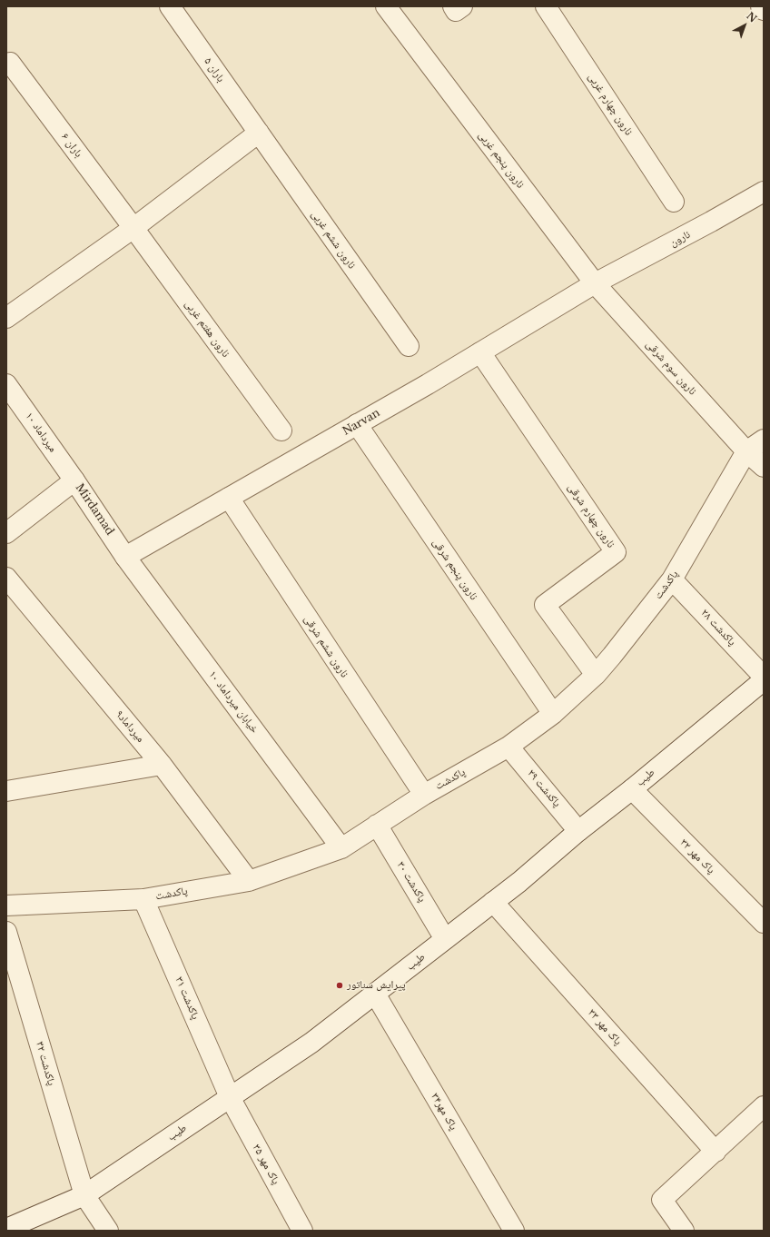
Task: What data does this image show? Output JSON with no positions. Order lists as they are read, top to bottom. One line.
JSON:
{"streets":{"street":["باران ۵","نارون چهارم غربی","باران ۶","نارون پنجم غربی","نارون","نارون ششم غربی","نارون هفتم غربی","نارون سوم شرقی","Narvan","میرداماد ۱۰","Mirdamad","نارون چهارم شرقی","نارون پنجم شرقی","پاکدشت","پاکدشت ۲۸","نارون ششم شرقی","۱۰ خیابان میرداماد","میرداماد۹","طیب","پاکدشت ۲۹","پاک مهر ۳۲","پاکدشت ۳۰","پاکدشت ۳۱","پاک مهر ۳۳","پاکدشت ۳۲","پاک مهر۳۴","پاک مهر ۳۵"]},"crossings":[["باران ۵","نارون ششم غربی"],["باران ۶","نارون هفتم غربی"],["نارون پنجم غربی","نارون"],["نارون پنجم غربی","نارون سوم شرقی"],["نارون پنجم غربی","Narvan"],["نارون","نارون سوم شرقی"],["نارون","Narvan"],["نارون سوم شرقی","Narvan"],["نارون سوم شرقی","پاکدشت"],["Narvan","Mirdamad"],["Narvan","نارون چهارم شرقی"],["Narvan","نارون پنجم شرقی"],["Narvan","نارون ششم شرقی"],["Narvan","۱۰ خیابان میرداماد"],["میرداماد ۱۰","Mirdamad"],["Mirdamad","۱۰ خیابان میرداماد"],["نارون چهارم شرقی","پاکدشت"],["نارون پنجم شرقی","پاکدشت"],["پاکدشت","پاکدشت ۲۸"],["پاکدشت","نارون ششم شرقی"],["پاکدشت","۱۰ خیابان میرداماد"],["پاکدشت","میرداماد۹"],["پاکدشت","پاکدشت ۲۹"],["پاکدشت","پاکدشت ۳۰"],["پاکدشت","پاکدشت ۳۱"],["طیب","پاکدشت ۲۹"],["طیب","پاک مهر ۳۲"],["طیب","پاکدشت ۳۰"],["طیب","پاکدشت ۳۱"],["طیب","پاک مهر ۳۳"],["طیب","پاکدشت ۳۲"],["طیب","پاک مهر۳۴"],["طیب","پاک مهر ۳۵"],["پاکدشت ۳۱","پاک مهر ۳۵"]],"places":["پیرایش سناتور"],"north":"top right"}
